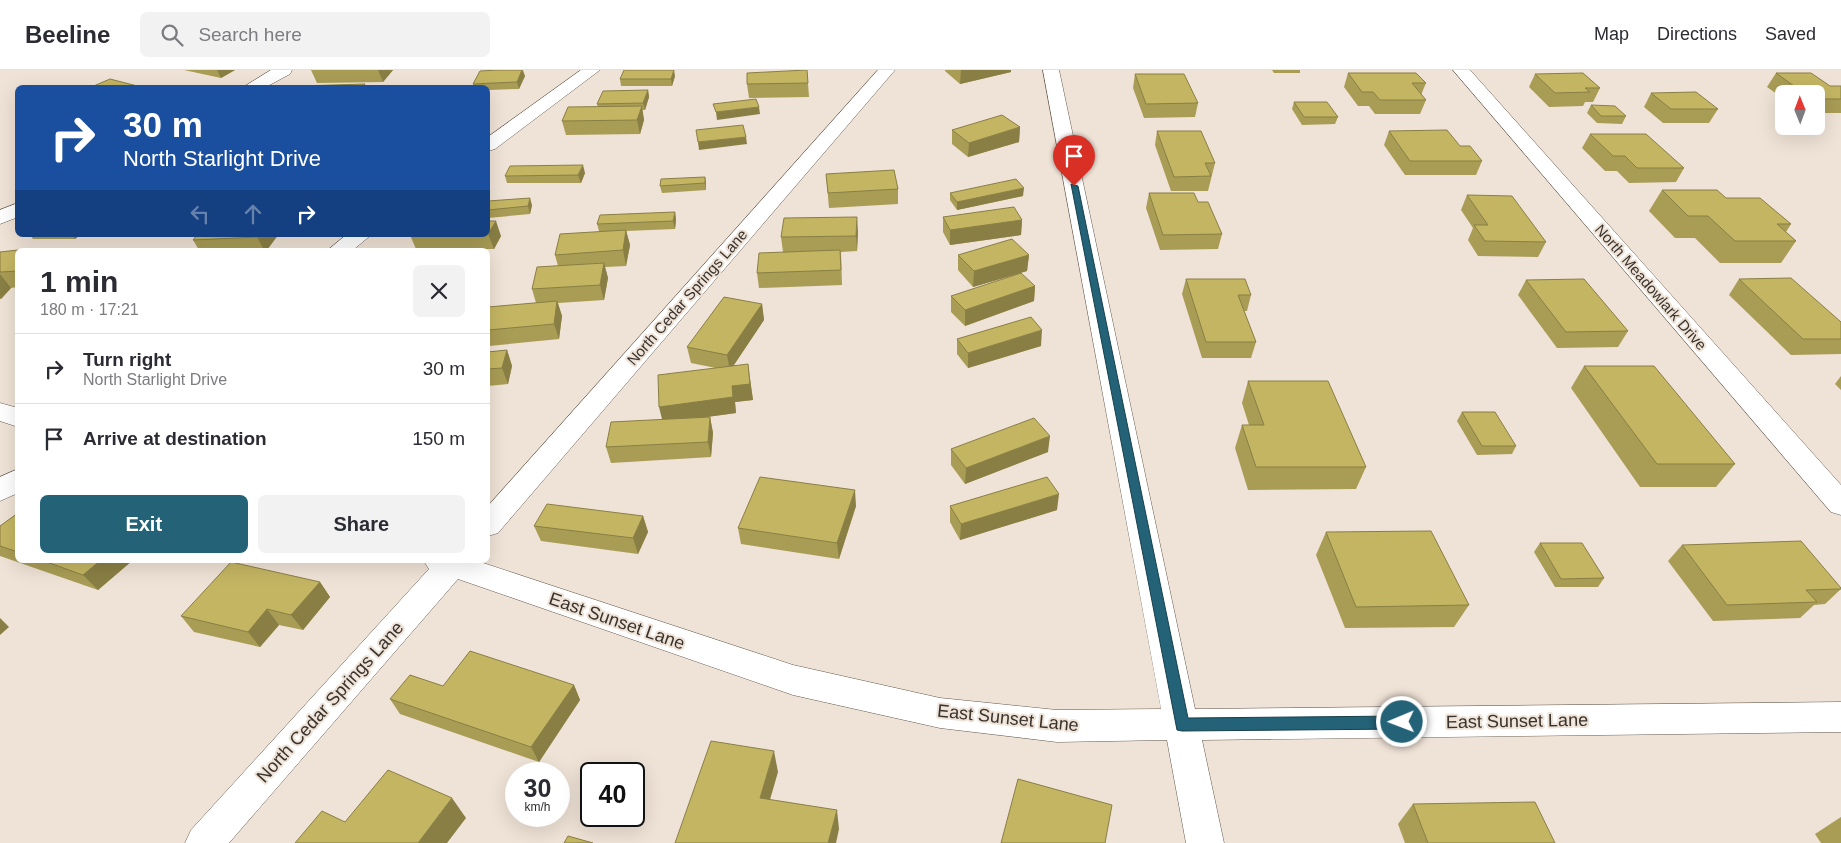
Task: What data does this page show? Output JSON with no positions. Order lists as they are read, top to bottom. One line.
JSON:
{"streets":{"street":["North Meadowlark Drive","North Cedar Springs Lane","East Sunset Lane"]},"north":"top","page":{"header":"Beeline","search":"Search here","nav":["Map","Directions","Saved"],"turn":["30 m","North Starlight Drive"],"heading":["1 min","180 m · 17:21"],"list":[{"name":"Turn right","note":"North Starlight Drive","value":"30 m"},{"name":"Arrive at destination","value":"150 m"}],"buttons":["Exit","Share"],"speed":"30 km/h","limit":"40"}}
